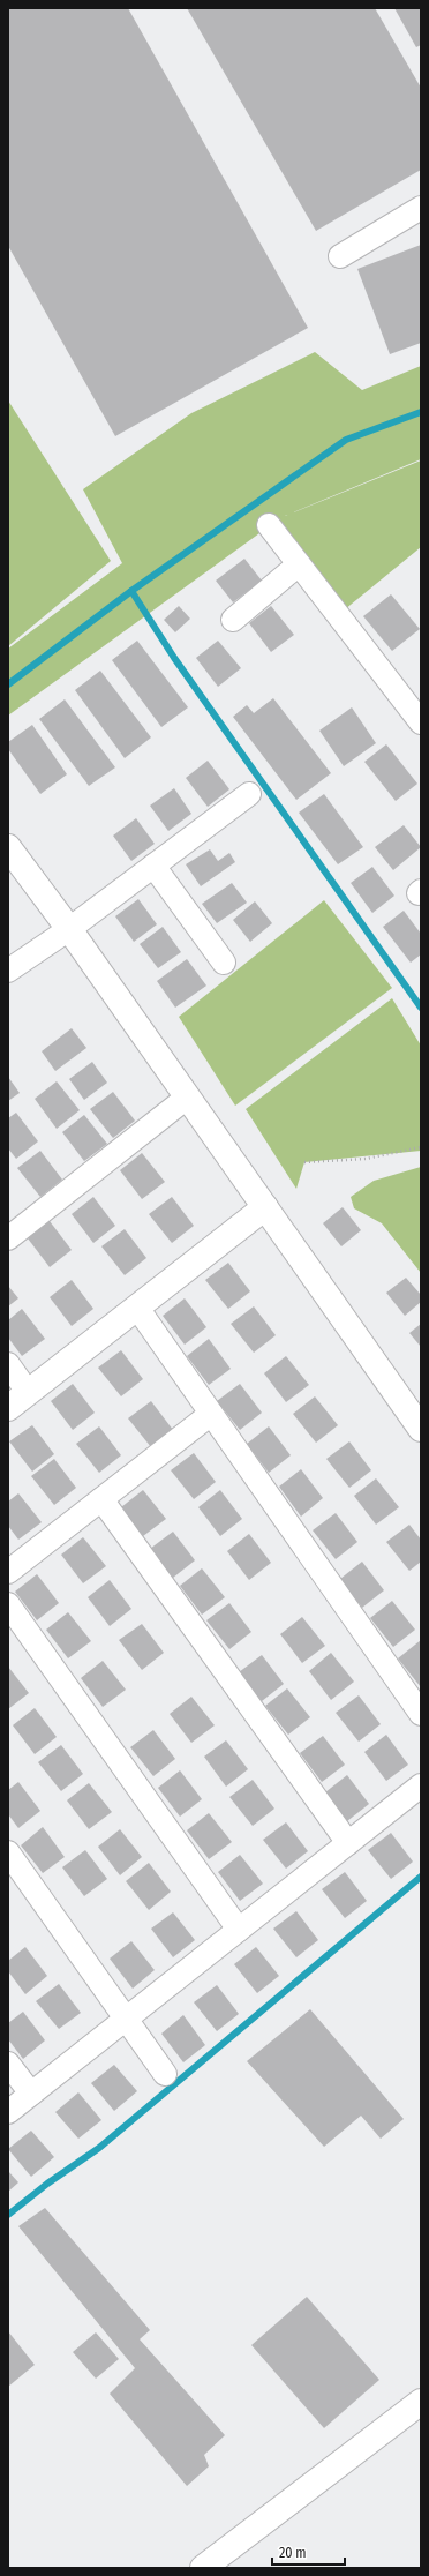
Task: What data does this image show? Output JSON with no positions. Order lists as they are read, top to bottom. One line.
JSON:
{"scale_bar":"20 m"}
